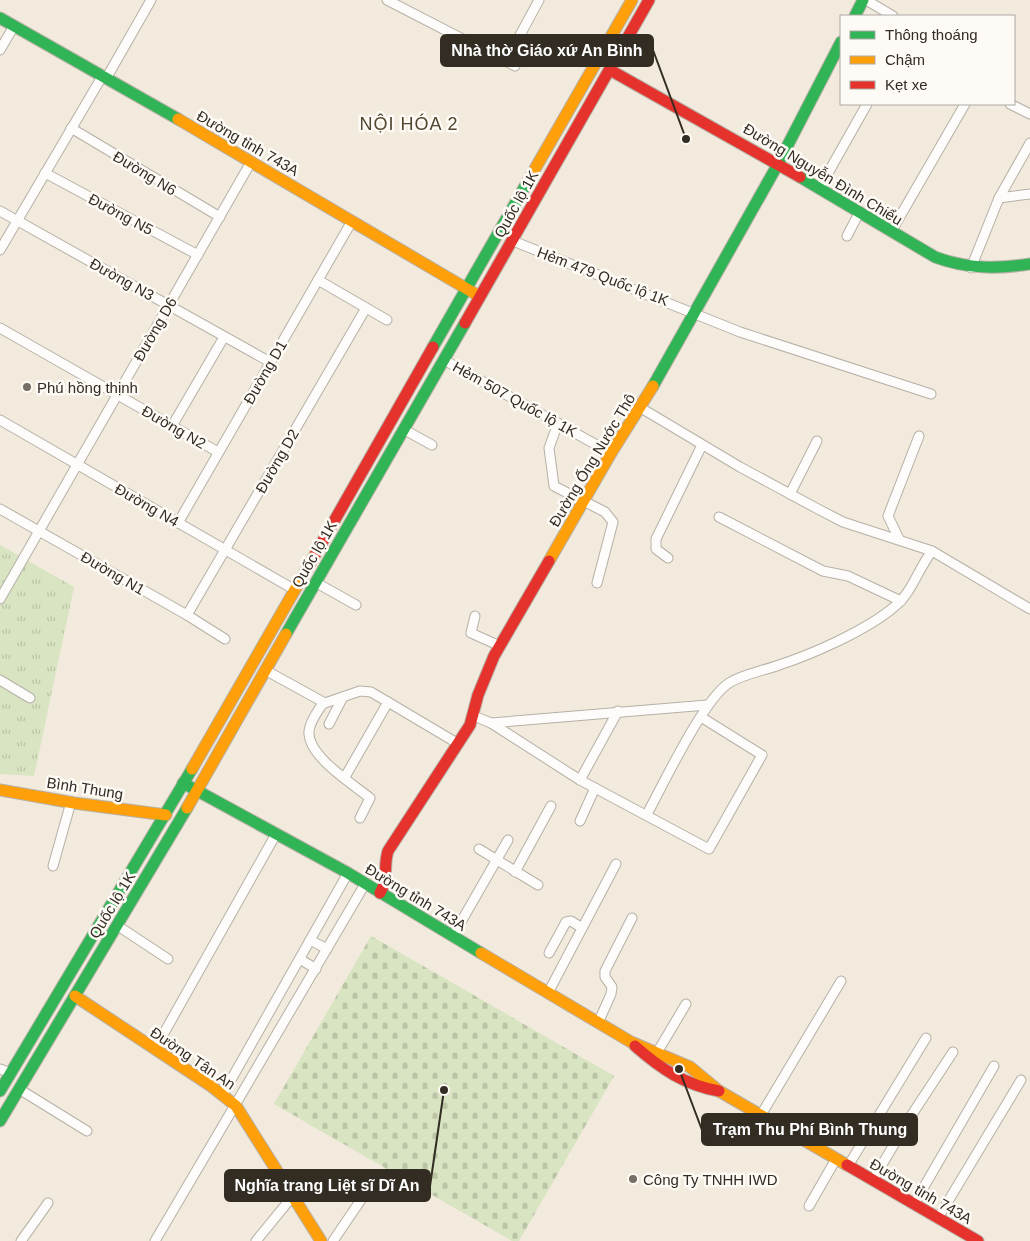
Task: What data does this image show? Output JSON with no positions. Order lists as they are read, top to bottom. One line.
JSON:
{"streets":{"main road":["Đường tỉnh 743A","Đường Nguyễn Đình Chiểu","Quốc lộ 1K","Đường Ống Nước Thô","Bình Thung","Đường Tân An"],"street":["Đường N6","Đường N5","Hẻm 479 Quốc lộ 1K","Đường N3","Đường D6","Đường D1","Hẻm 507 Quốc lộ 1K","Đường N2","Đường D2","Đường N4","Đường N1"]},"crossings":[["Đường tỉnh 743A","Quốc lộ 1K"],["Đường tỉnh 743A","Đường D6"],["Đường tỉnh 743A","Đường D1"],["Đường tỉnh 743A","Đường Ống Nước Thô"],["Đường N6","Đường D6"],["Đường Nguyễn Đình Chiểu","Quốc lộ 1K"],["Đường Nguyễn Đình Chiểu","Đường Ống Nước Thô"],["Quốc lộ 1K","Hẻm 479 Quốc lộ 1K"],["Quốc lộ 1K","Hẻm 507 Quốc lộ 1K"],["Quốc lộ 1K","Đường N4"],["Quốc lộ 1K","Bình Thung"],["Quốc lộ 1K","Đường Tân An"],["Đường N5","Đường D6"],["Hẻm 479 Quốc lộ 1K","Đường Ống Nước Thô"],["Đường N3","Đường D6"],["Đường N3","Đường D1"],["Đường D6","Đường N2"],["Đường D6","Đường N4"],["Đường D6","Đường N1"],["Đường D1","Đường N2"],["Đường D1","Đường N4"],["Hẻm 507 Quốc lộ 1K","Đường Ống Nước Thô"],["Đường D2","Đường N4"],["Đường D2","Đường N1"]],"districts":["NỘI HÓA 2"],"places":["Nhà thờ Giáo xứ An Bình","Phú hồng thịnh","Trạm Thu Phí Bình Thung","Nghĩa trang Liệt sĩ Dĩ An","Công Ty TNHH IWD"],"legend":["Thông thoáng","Chậm","Kẹt xe"]}
